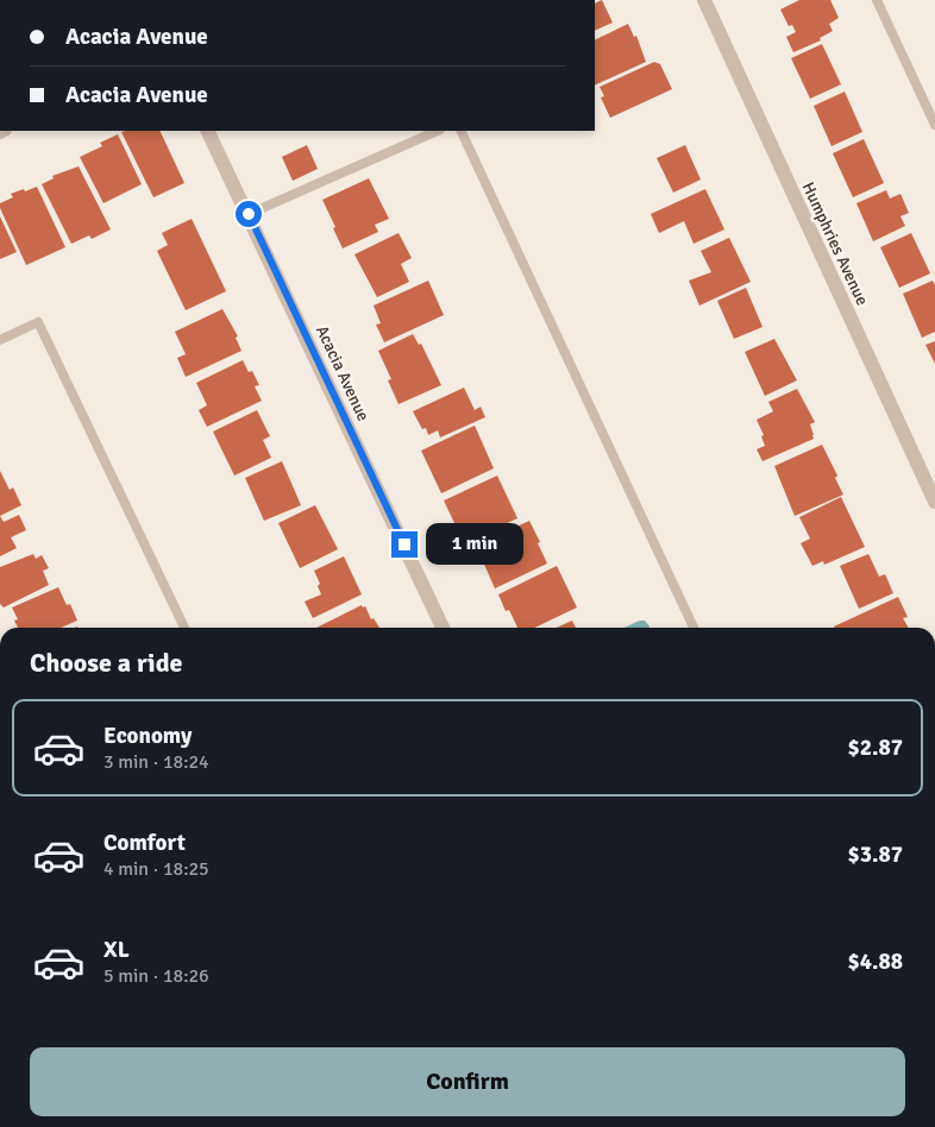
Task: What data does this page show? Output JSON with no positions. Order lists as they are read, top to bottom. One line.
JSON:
{"streets":{"street":["Humphries Avenue","Acacia Avenue"]},"page":{"banner":["Acacia Avenue","Acacia Avenue"],"bubble":"1 min","heading":"Choose a ride","list":[{"name":"Economy","note":"3 min · 18:24","value":"$2.87"},{"name":"Comfort","note":"4 min · 18:25","value":"$3.87"},{"name":"XL","note":"5 min · 18:26","value":"$4.88"}],"buttons":"Confirm"}}
